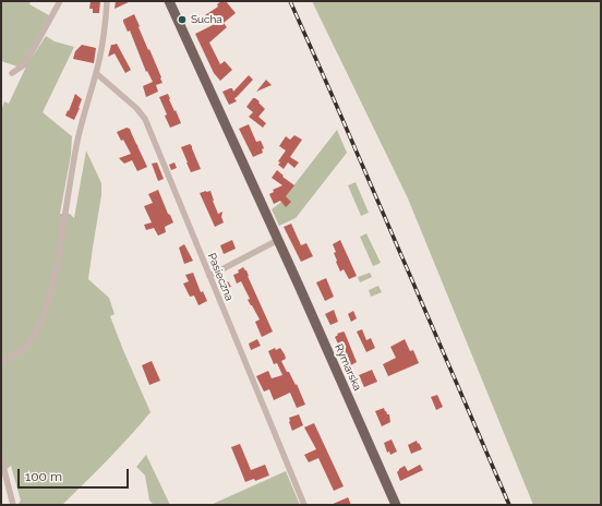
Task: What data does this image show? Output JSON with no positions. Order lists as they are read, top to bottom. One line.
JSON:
{"streets":{"main road":["Rymarska"],"street":["Pasieczna"]},"places":["Sucha"],"scale_bar":"100 m"}
